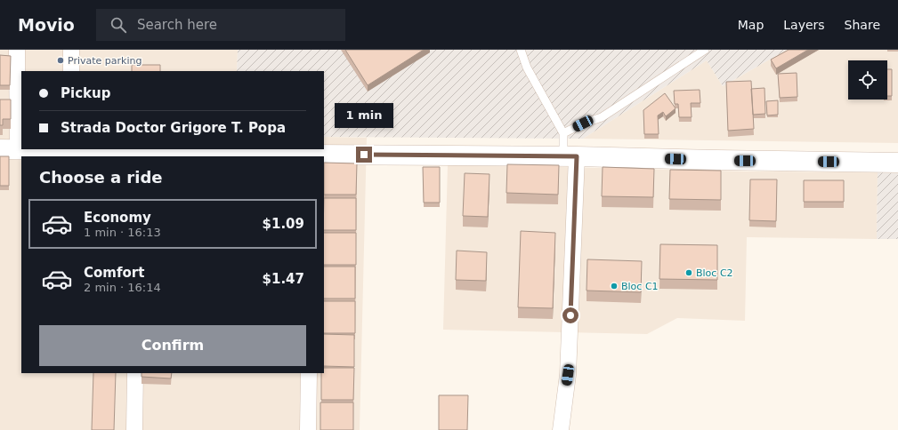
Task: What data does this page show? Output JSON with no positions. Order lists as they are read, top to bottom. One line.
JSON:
{"places":["Private parking","Bloc C2","Bloc C1"],"page":{"header":"Movio","search":"Search here","nav":["Map","Layers","Share"],"banner":["Pickup","Strada Doctor Grigore T. Popa"],"bubble":"1 min","heading":"Choose a ride","list":[{"name":"Economy","note":"1 min · 16:13","value":"$1.09"},{"name":"Comfort","note":"2 min · 16:14","value":"$1.47"}],"buttons":"Confirm"}}
